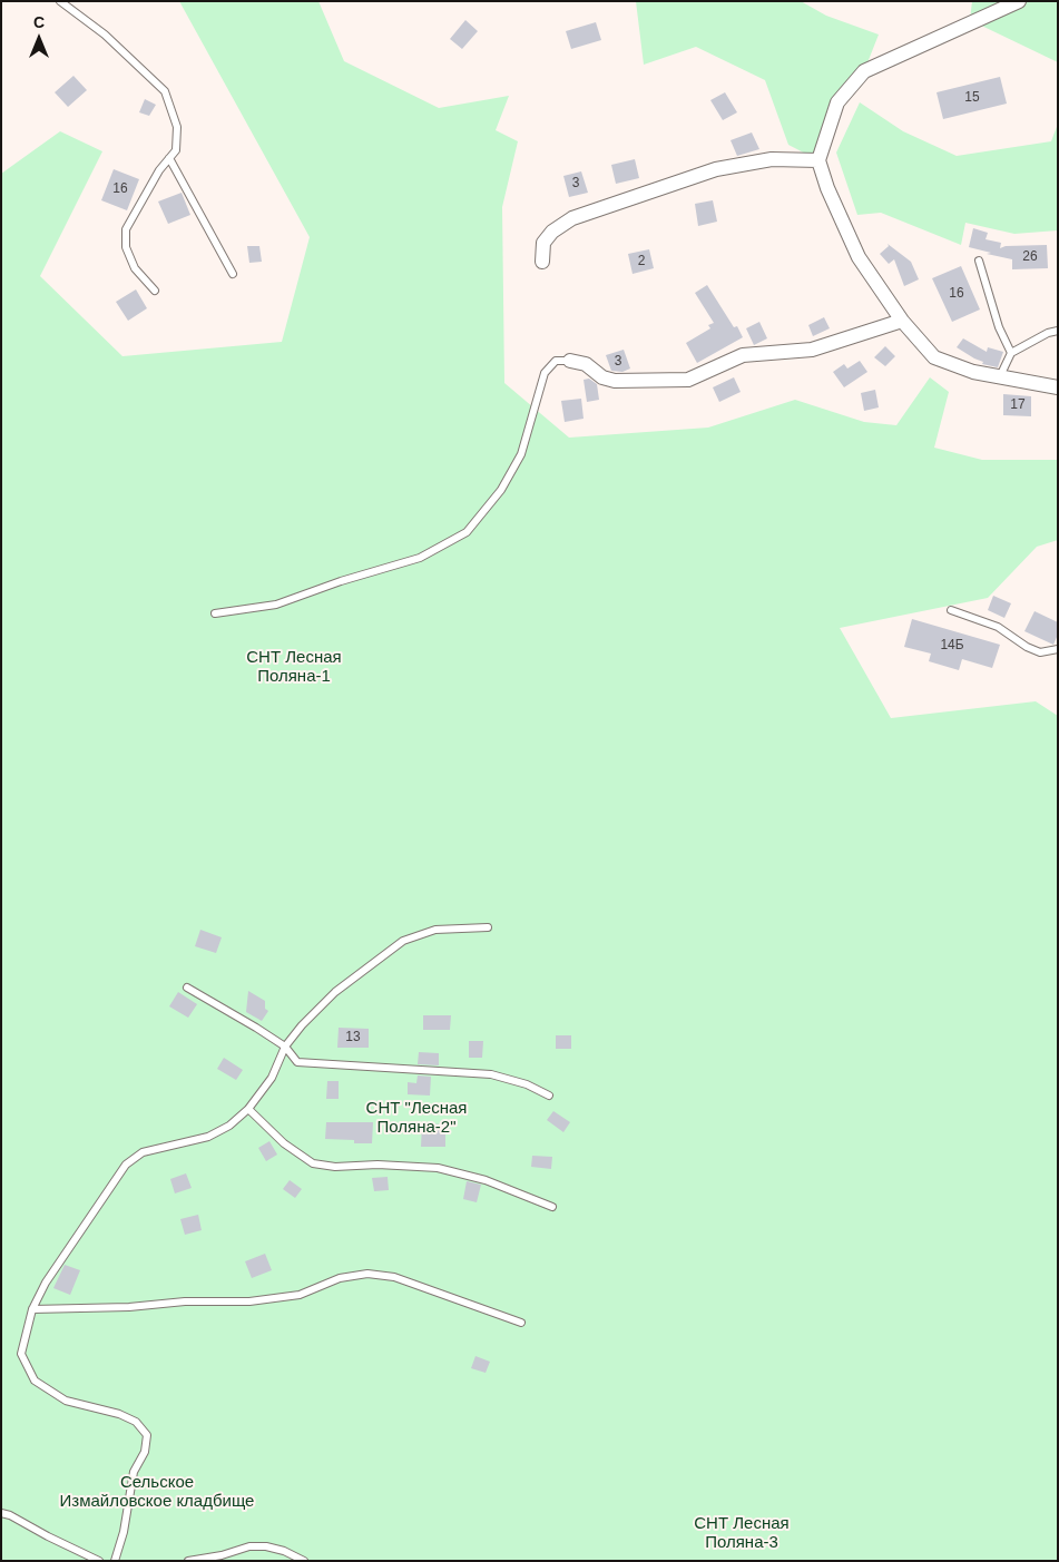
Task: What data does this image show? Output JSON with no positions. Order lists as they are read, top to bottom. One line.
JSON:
{"parks":["СНТ Лесная Поляна-1","СНТ \"Лесная Поляна-2\"","Сельское Измайловское кладбище","СНТ Лесная Поляна-3"],"house_numbers":["15","3","16","26","2","16","3","17","14Б","13"],"north":"top"}
